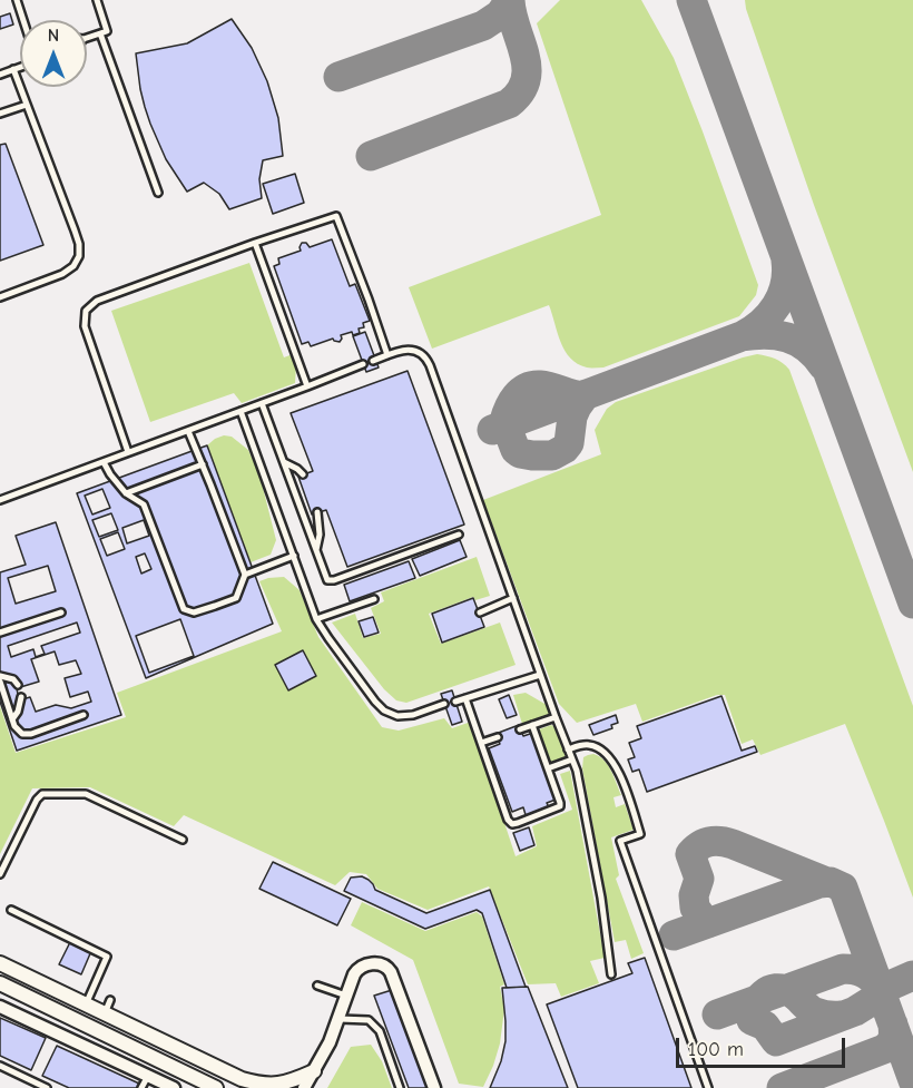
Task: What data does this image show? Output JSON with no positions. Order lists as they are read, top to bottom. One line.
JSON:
{"scale_bar":"100 m","north":"top"}
